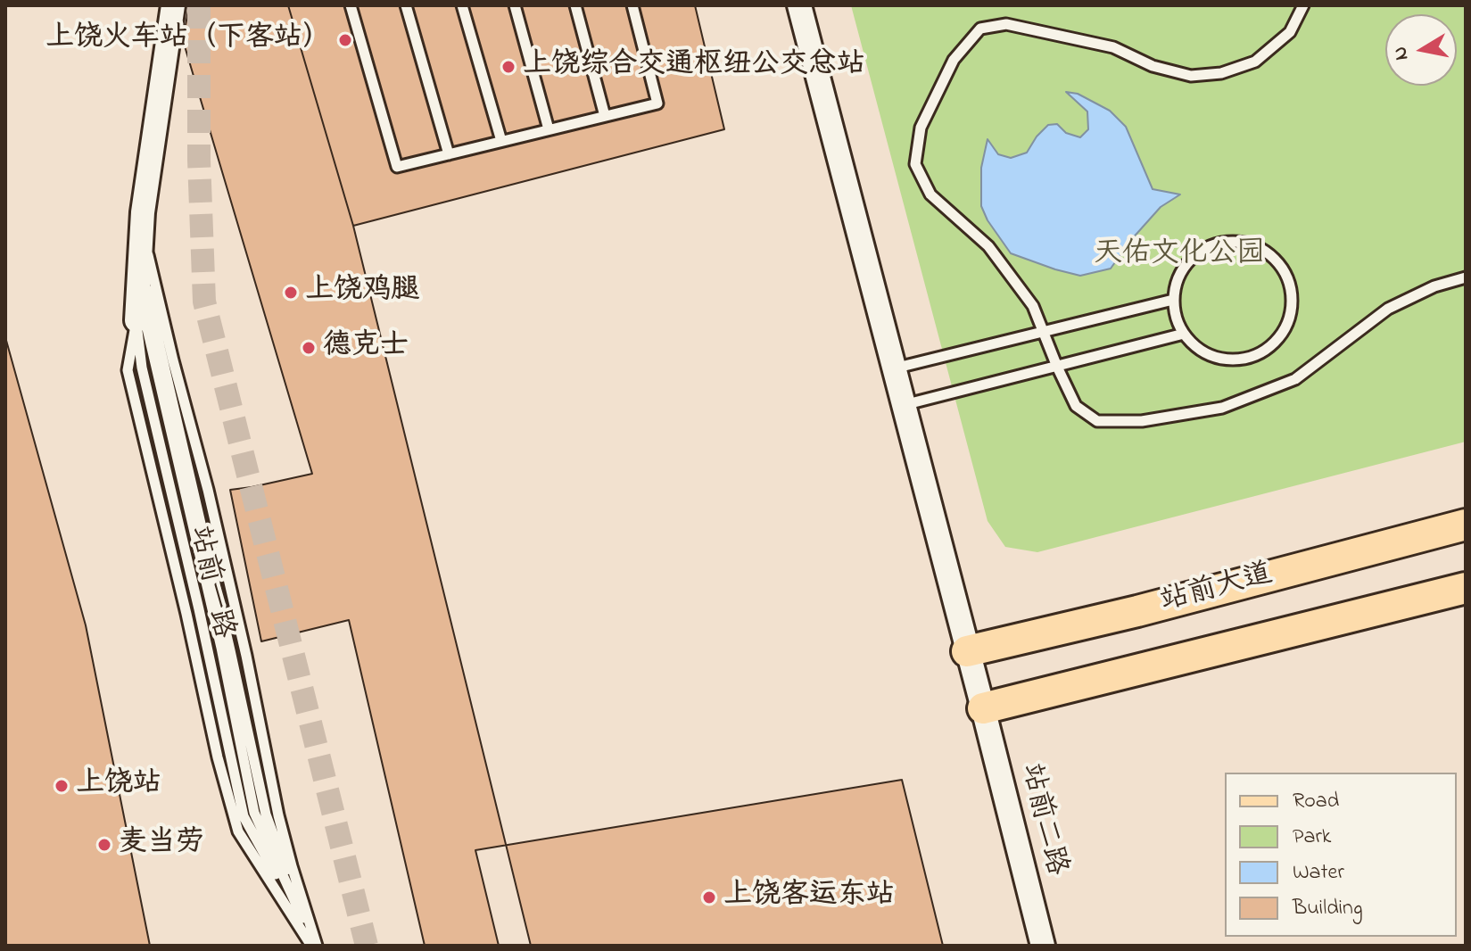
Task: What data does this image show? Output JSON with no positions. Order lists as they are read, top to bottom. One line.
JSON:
{"streets":{"main road":["站前大道"],"street":["站前一路","站前二路"]},"crossings":[["站前大道","站前二路"]],"parks":["天佑文化公园"],"places":["上饶火车站（下客站）","上饶综合交通枢纽公交总站","上饶鸡腿","德克士","上饶站","麦当劳","上饶客运东站"],"legend":["Road","Park","Water","Building"],"north":"left"}
